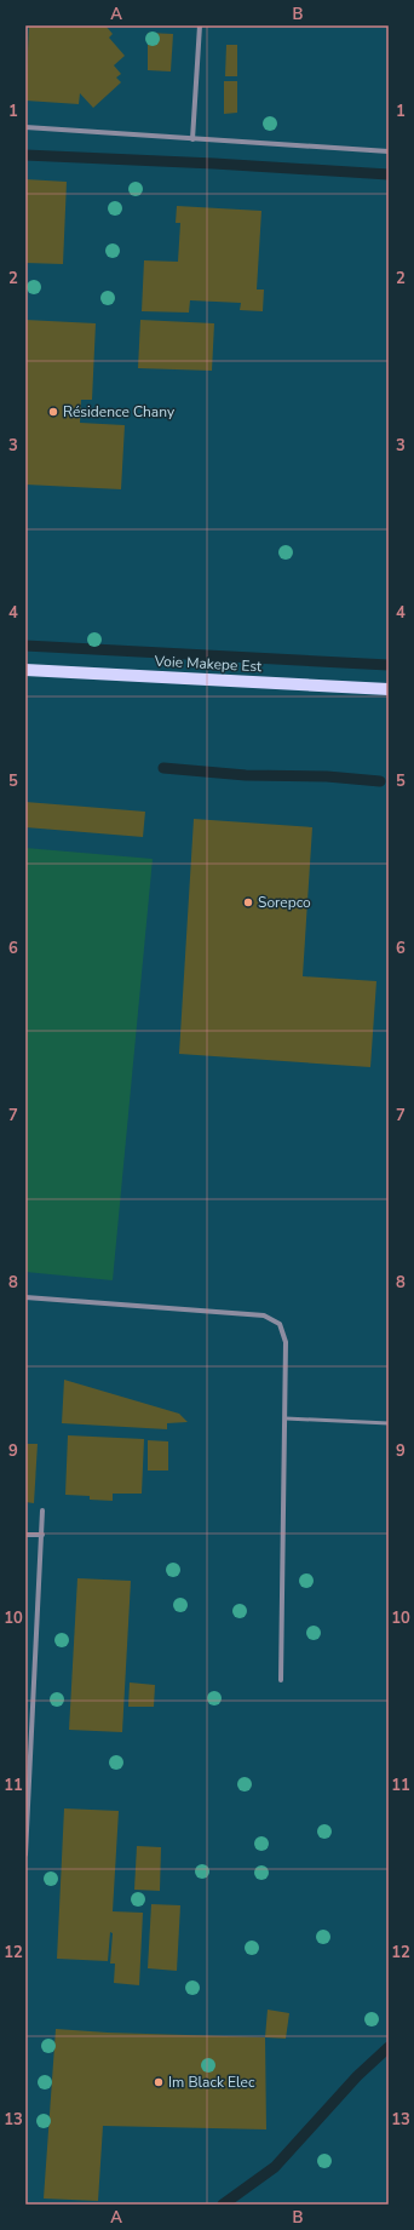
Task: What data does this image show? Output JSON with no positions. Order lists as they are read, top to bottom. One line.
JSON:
{"streets":{"main road":["Voie Makepe Est"]},"places":["Résidence Chany","Sorepco","Im Black Elec"],"grid":{"columns":["A","B"],"rows":["1","2","3","4","5","6","7","8","9","10","11","12","13"]}}
